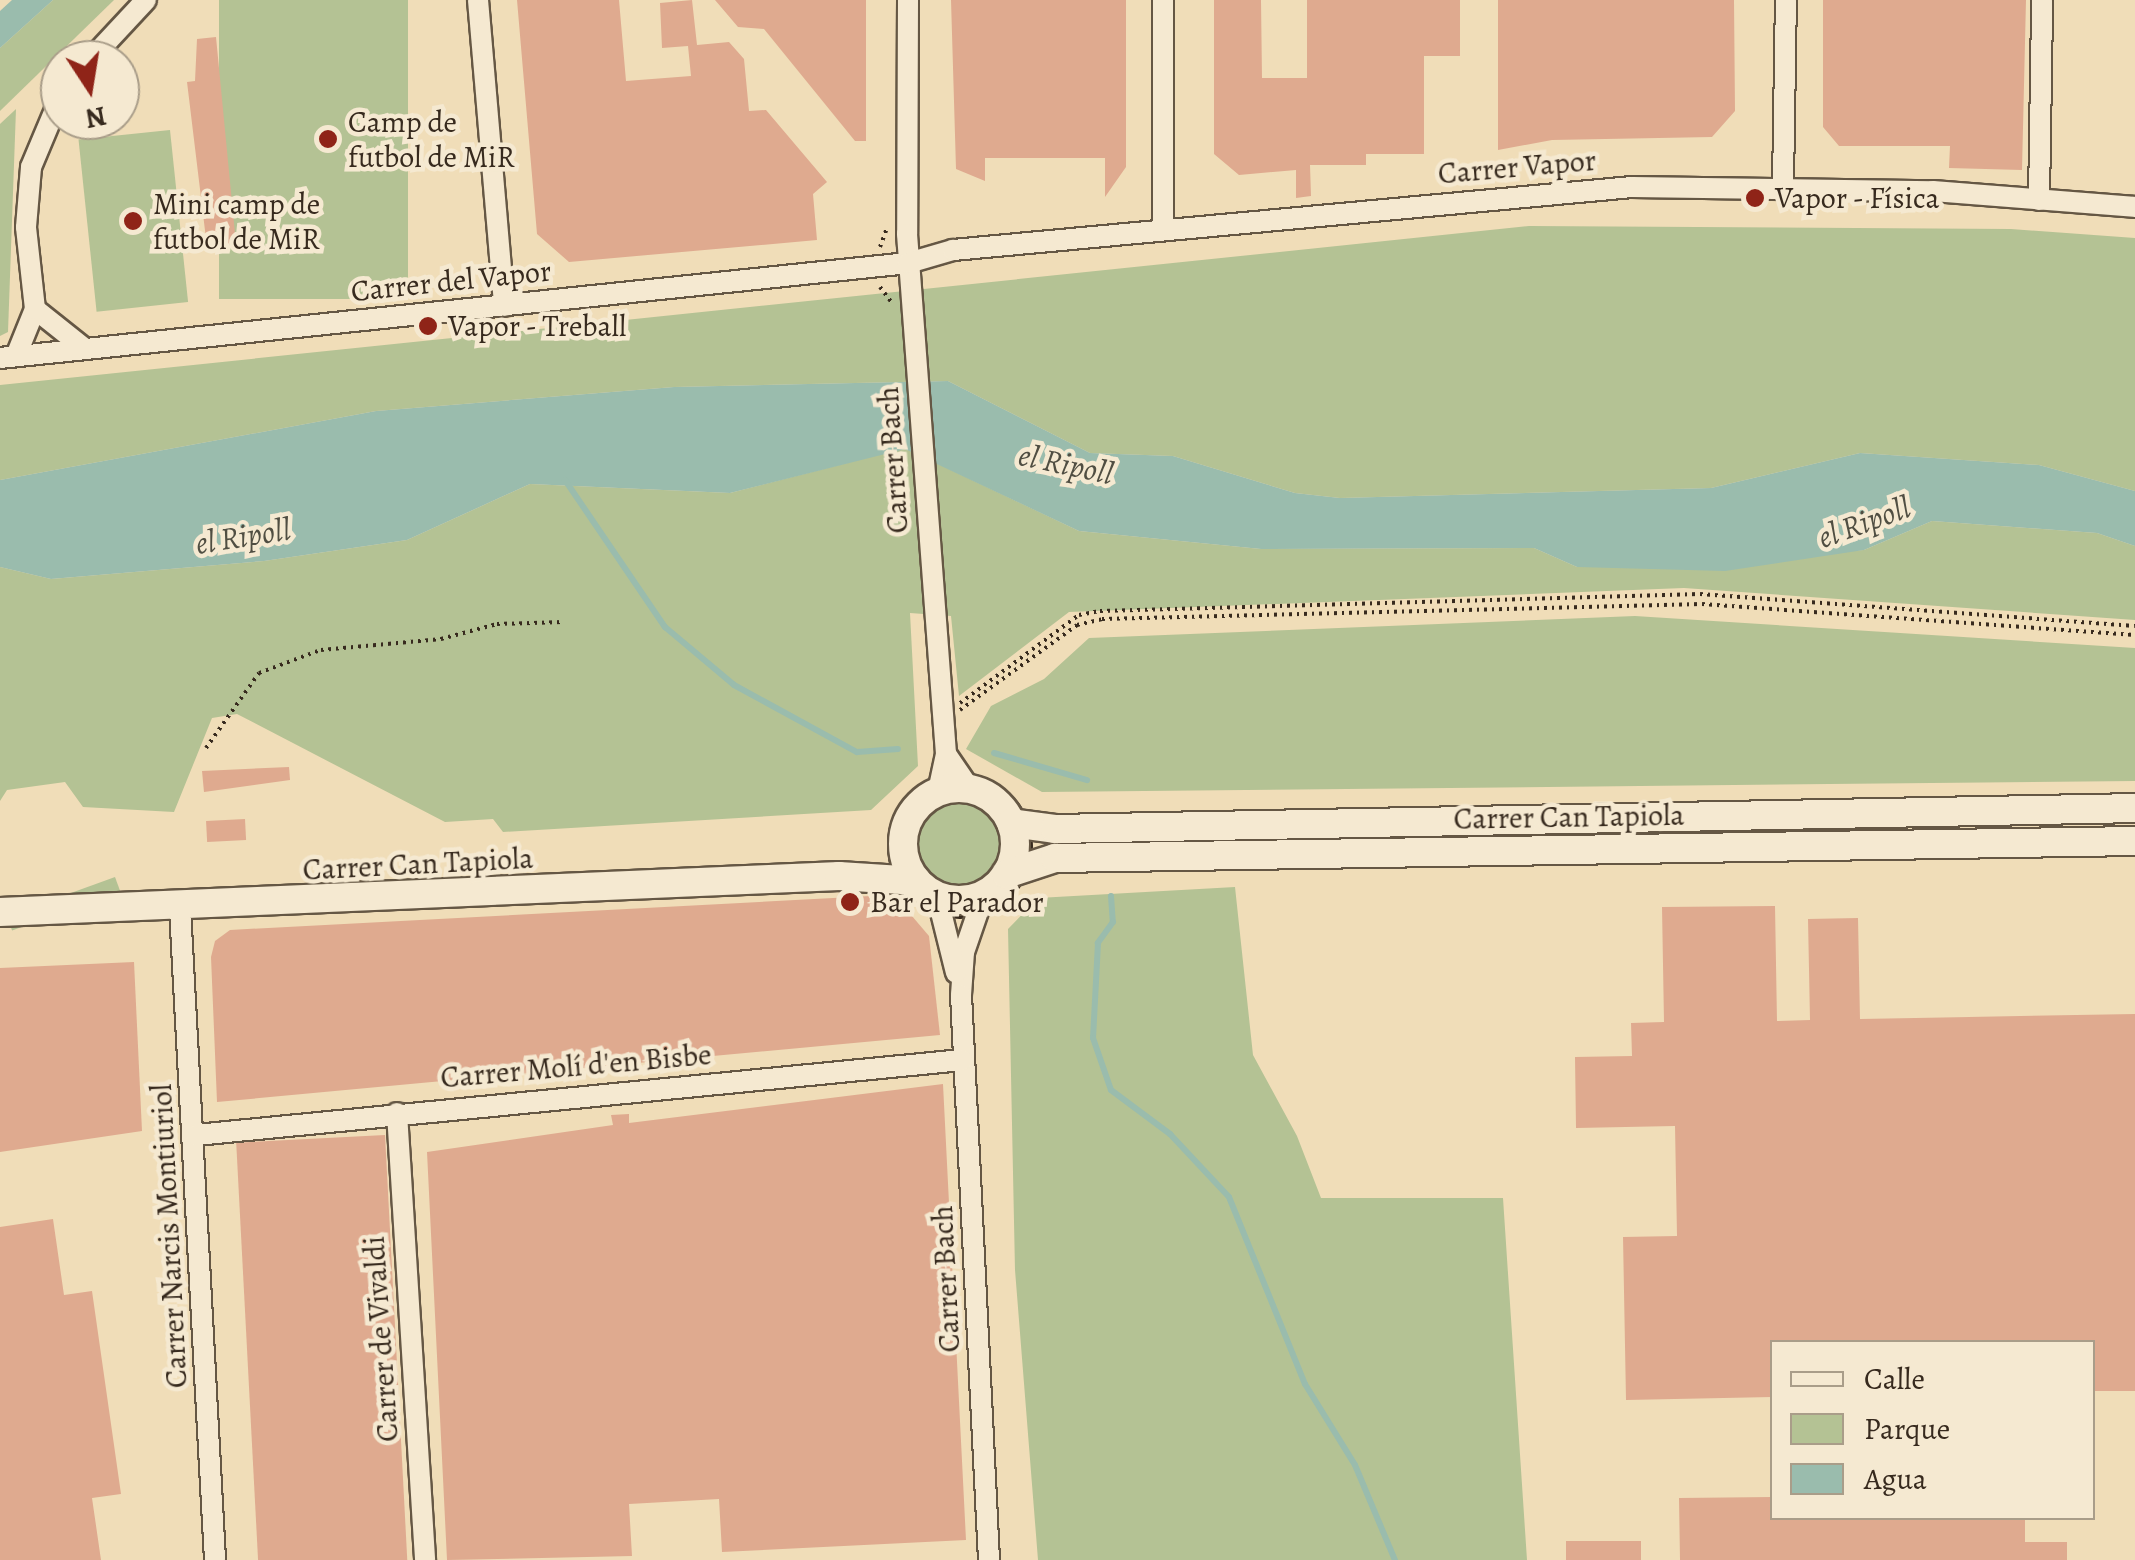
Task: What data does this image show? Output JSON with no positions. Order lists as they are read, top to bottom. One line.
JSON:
{"streets":{"street":["Carrer Vapor","Carrer del Vapor","Carrer Bach","Carrer Can Tapiola","Carrer Molí d'en Bisbe","Carrer Narcis Montiuriol","Carrer de Vivaldi"]},"crossings":[["Carrer Vapor","Carrer del Vapor"],["Carrer Vapor","Carrer Bach"],["Carrer del Vapor","Carrer Bach"],["Carrer Bach","Carrer Can Tapiola"],["Carrer Bach","Carrer Molí d'en Bisbe"],["Carrer Can Tapiola","Carrer Narcis Montiuriol"],["Carrer Molí d'en Bisbe","Carrer Narcis Montiuriol"],["Carrer Molí d'en Bisbe","Carrer de Vivaldi"]],"water":["el Ripoll"],"places":["Camp de futbol de MiR","Vapor - Física","Mini camp de futbol de MiR","Vapor - Treball","Bar el Parador"],"legend":["Calle","Parque","Agua"],"north":"bottom"}
